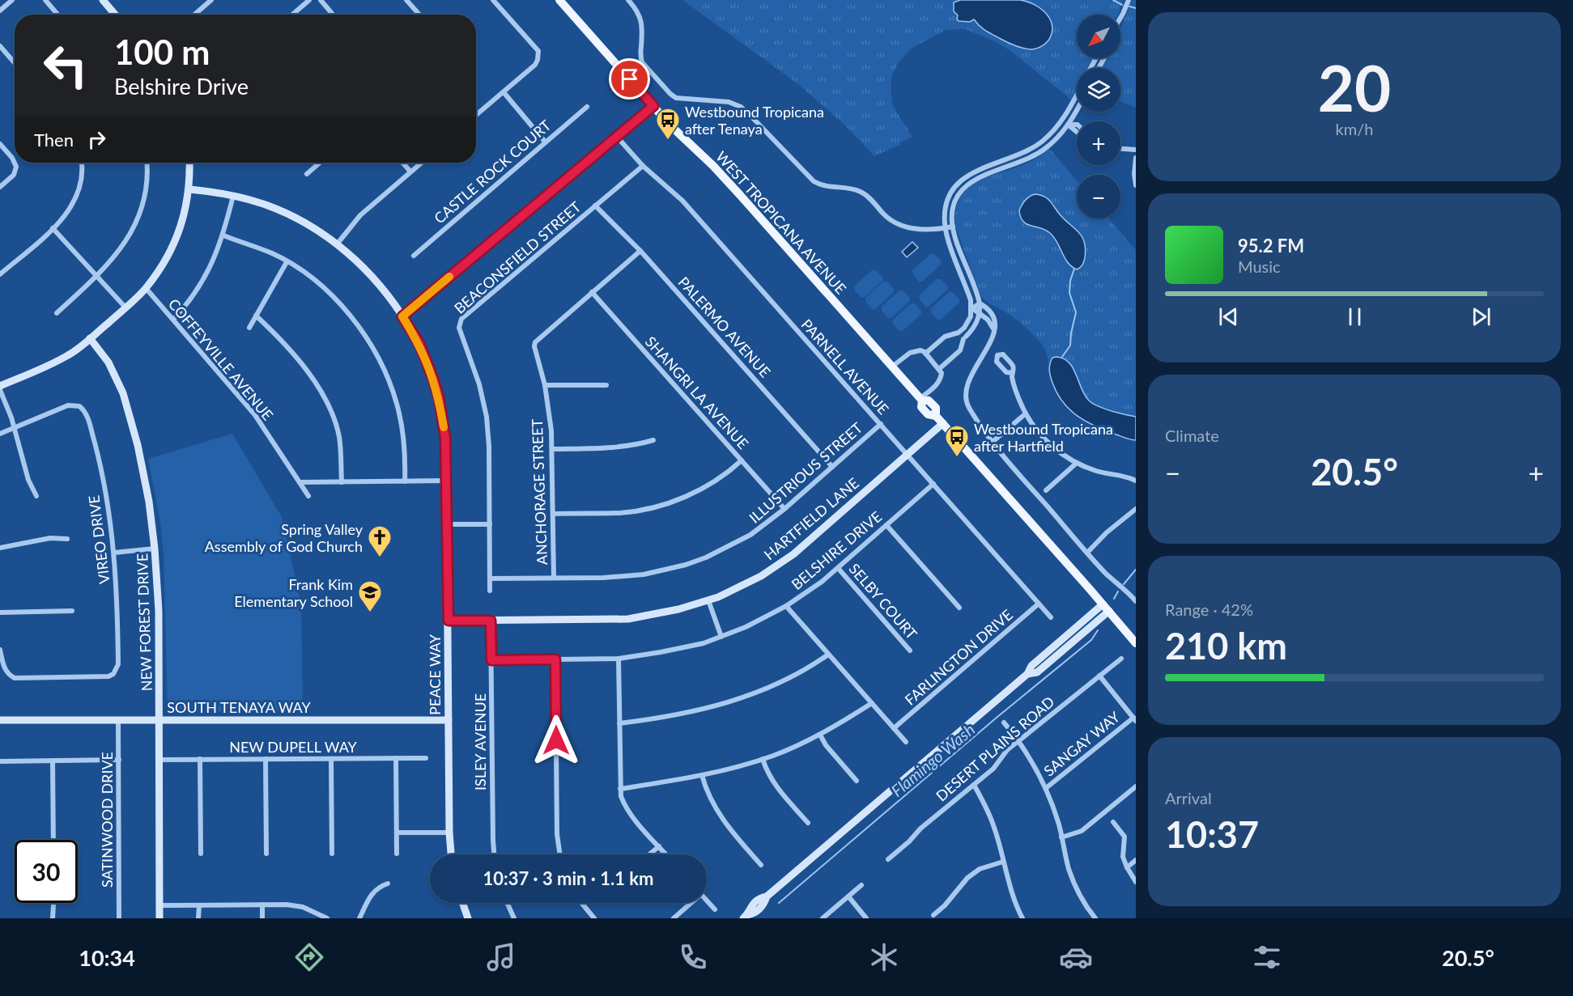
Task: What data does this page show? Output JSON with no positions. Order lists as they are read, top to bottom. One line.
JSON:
{"streets":{"main road":["WEST TROPICANA AVENUE"],"street":["CASTLE ROCK COURT","BEACONSFIELD STREET","PALERMO AVENUE","COFFEYVILLE AVENUE","PARNELL AVENUE","SHANGRI LA AVENUE","ILLUSTRIOUS STREET","ANCHORAGE STREET","HARTFIELD LANE","VIREO DRIVE","BELSHIRE DRIVE","SELBY COURT","NEW FOREST DRIVE","FARLINGTON DRIVE","PEACE WAY","SOUTH TENAYA WAY","ISLEY AVENUE","SANGAY WAY","NEW DUPELL WAY","DESERT PLAINS ROAD","SATINWOOD DRIVE"]},"crossings":[["WEST TROPICANA AVENUE","HARTFIELD LANE"],["BEACONSFIELD STREET","PALERMO AVENUE"],["BEACONSFIELD STREET","PARNELL AVENUE"],["BEACONSFIELD STREET","ILLUSTRIOUS STREET"],["PALERMO AVENUE","ILLUSTRIOUS STREET"],["PALERMO AVENUE","ANCHORAGE STREET"],["PARNELL AVENUE","ILLUSTRIOUS STREET"],["PARNELL AVENUE","HARTFIELD LANE"],["PARNELL AVENUE","BELSHIRE DRIVE"],["PARNELL AVENUE","FARLINGTON DRIVE"],["SHANGRI LA AVENUE","ILLUSTRIOUS STREET"],["SHANGRI LA AVENUE","ANCHORAGE STREET"],["ILLUSTRIOUS STREET","ANCHORAGE STREET"],["HARTFIELD LANE","PEACE WAY"],["HARTFIELD LANE","ISLEY AVENUE"],["BELSHIRE DRIVE","SELBY COURT"],["BELSHIRE DRIVE","ISLEY AVENUE"],["NEW FOREST DRIVE","SOUTH TENAYA WAY"],["NEW FOREST DRIVE","NEW DUPELL WAY"],["PEACE WAY","SOUTH TENAYA WAY"],["SOUTH TENAYA WAY","SATINWOOD DRIVE"]],"water":["Flamingo Wash"],"places":{"bus stop":["Westbound Tropicana after Tenaya","Westbound Tropicana after Hartfield"],"church":["Spring Valley Assembly of God Church"],"school or university":["Frank Kim Elementary School"]},"north":"bottom left","page":{"tile":[["20","km/h"],"Climate",["Range · 42%","210 km"],["Arrival","10:37"]],"map_buttons":["+","−"],"turn":["100 m","Belshire Drive"],"then":"Then","song":["95.2 FM","Music"],"heat":["−","20.5°","+"],"limit":"30","trip":"10:37 · 3 min · 1.1 km","tabs":["10:34","20.5°"]}}
